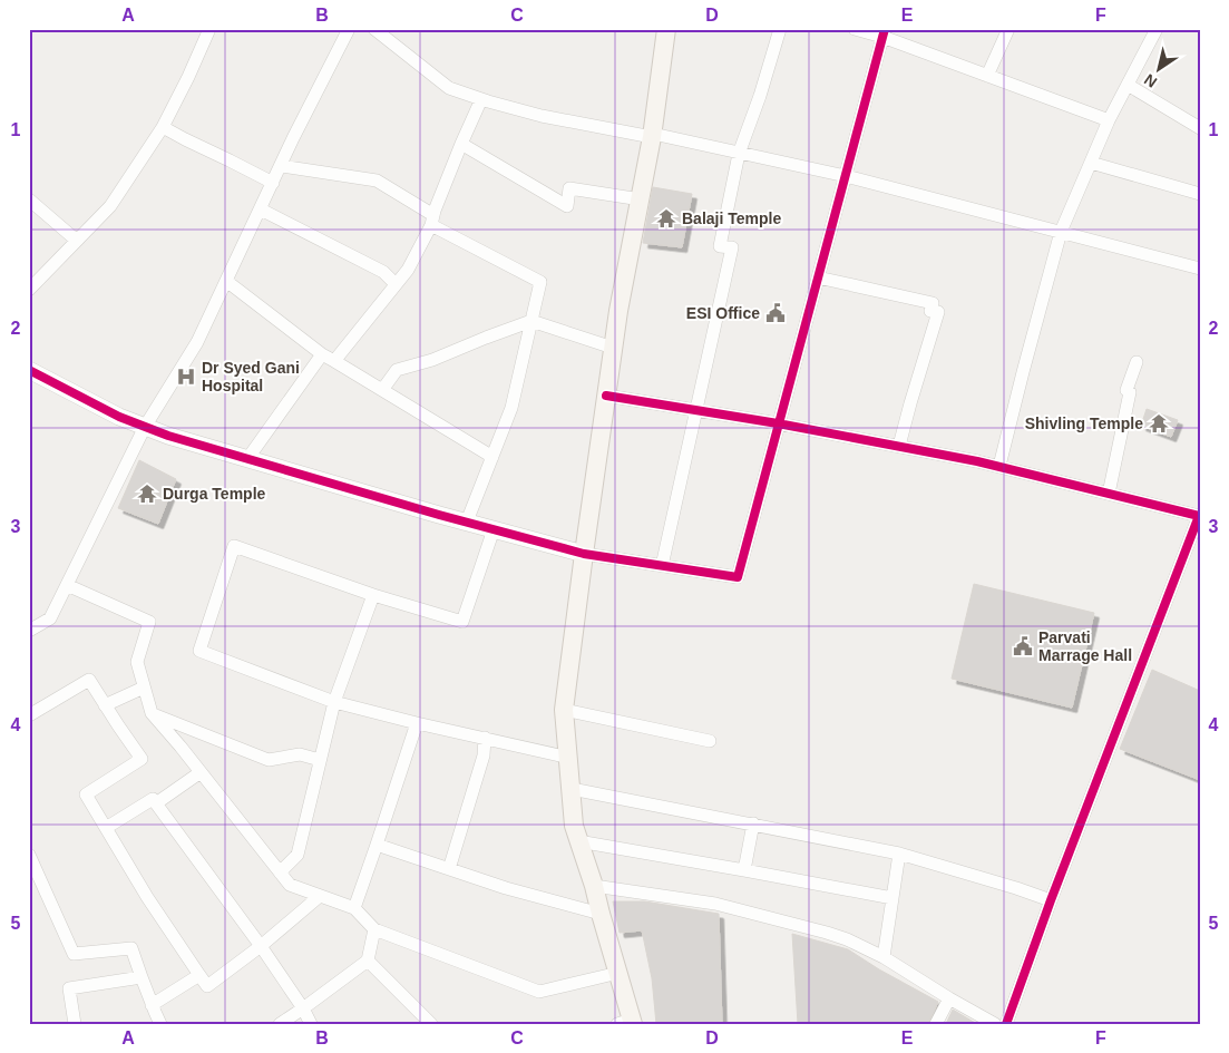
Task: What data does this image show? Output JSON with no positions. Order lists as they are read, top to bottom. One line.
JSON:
{"places":{"temple":["Balaji Temple","Shivling Temple","Durga Temple"],"public building":["ESI Office","Parvati Marrage Hall"],"hospital":["Dr Syed Gani Hospital"]},"north":"bottom left","grid":{"columns":["A","B","C","D","E","F"],"rows":["1","2","3","4","5"]}}
